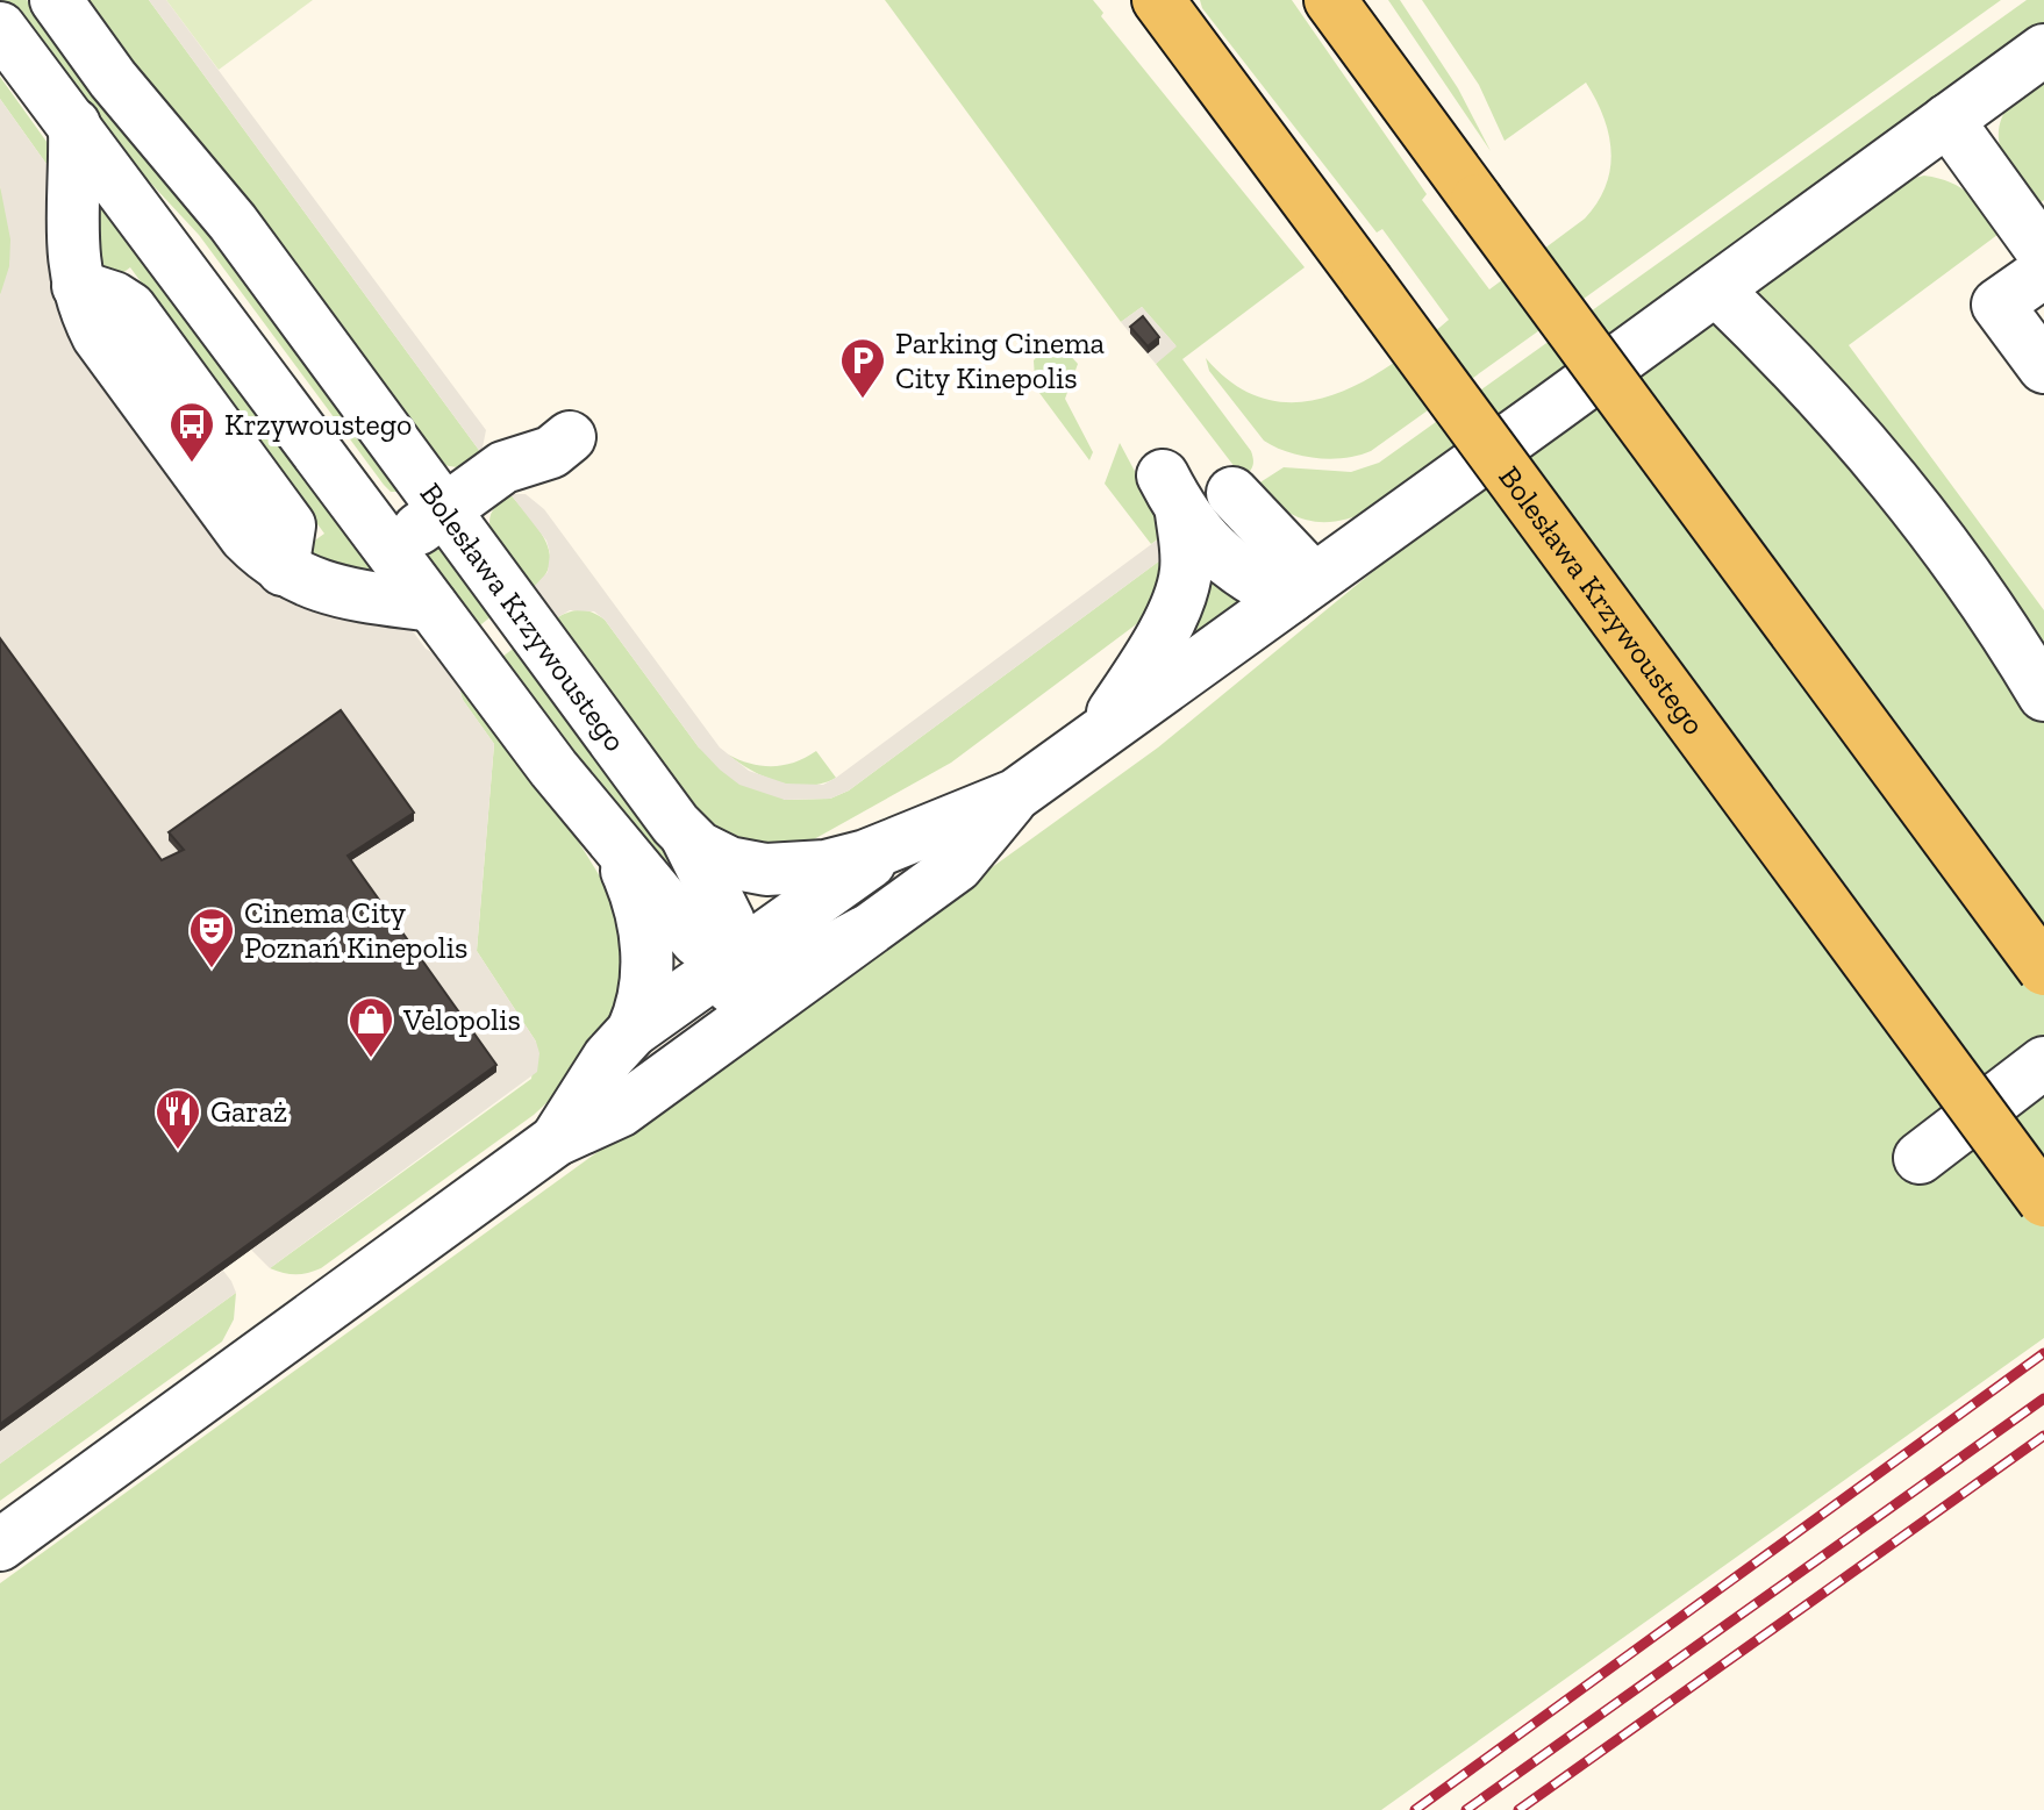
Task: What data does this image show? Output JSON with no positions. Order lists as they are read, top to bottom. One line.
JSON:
{"streets":{"main road":["Bolesława Krzywoustego"]},"places":{"parking":["Parking Cinema City Kinepolis"],"bus stop":["Krzywoustego"],"theatre":["Cinema City Poznań Kinepolis"],"shop":["Velopolis"],"restaurant":["Garaż"]}}
